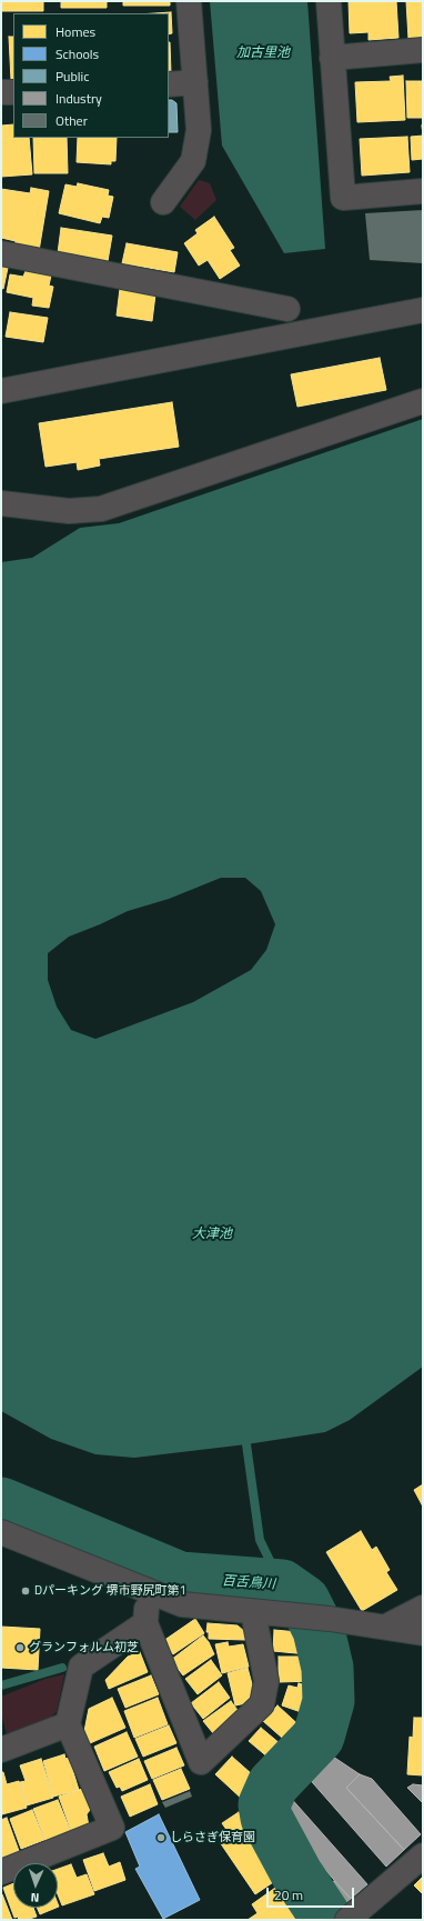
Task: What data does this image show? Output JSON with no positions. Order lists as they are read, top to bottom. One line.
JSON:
{"water":["加古里池","大津池","百舌鳥川"],"places":["Dパーキング 堺市野尻町第1","グランフォルム初芝","しらさぎ保育園"],"legend":["Homes","Schools","Public","Industry","Other"],"scale_bar":"20 m","north":"bottom"}
